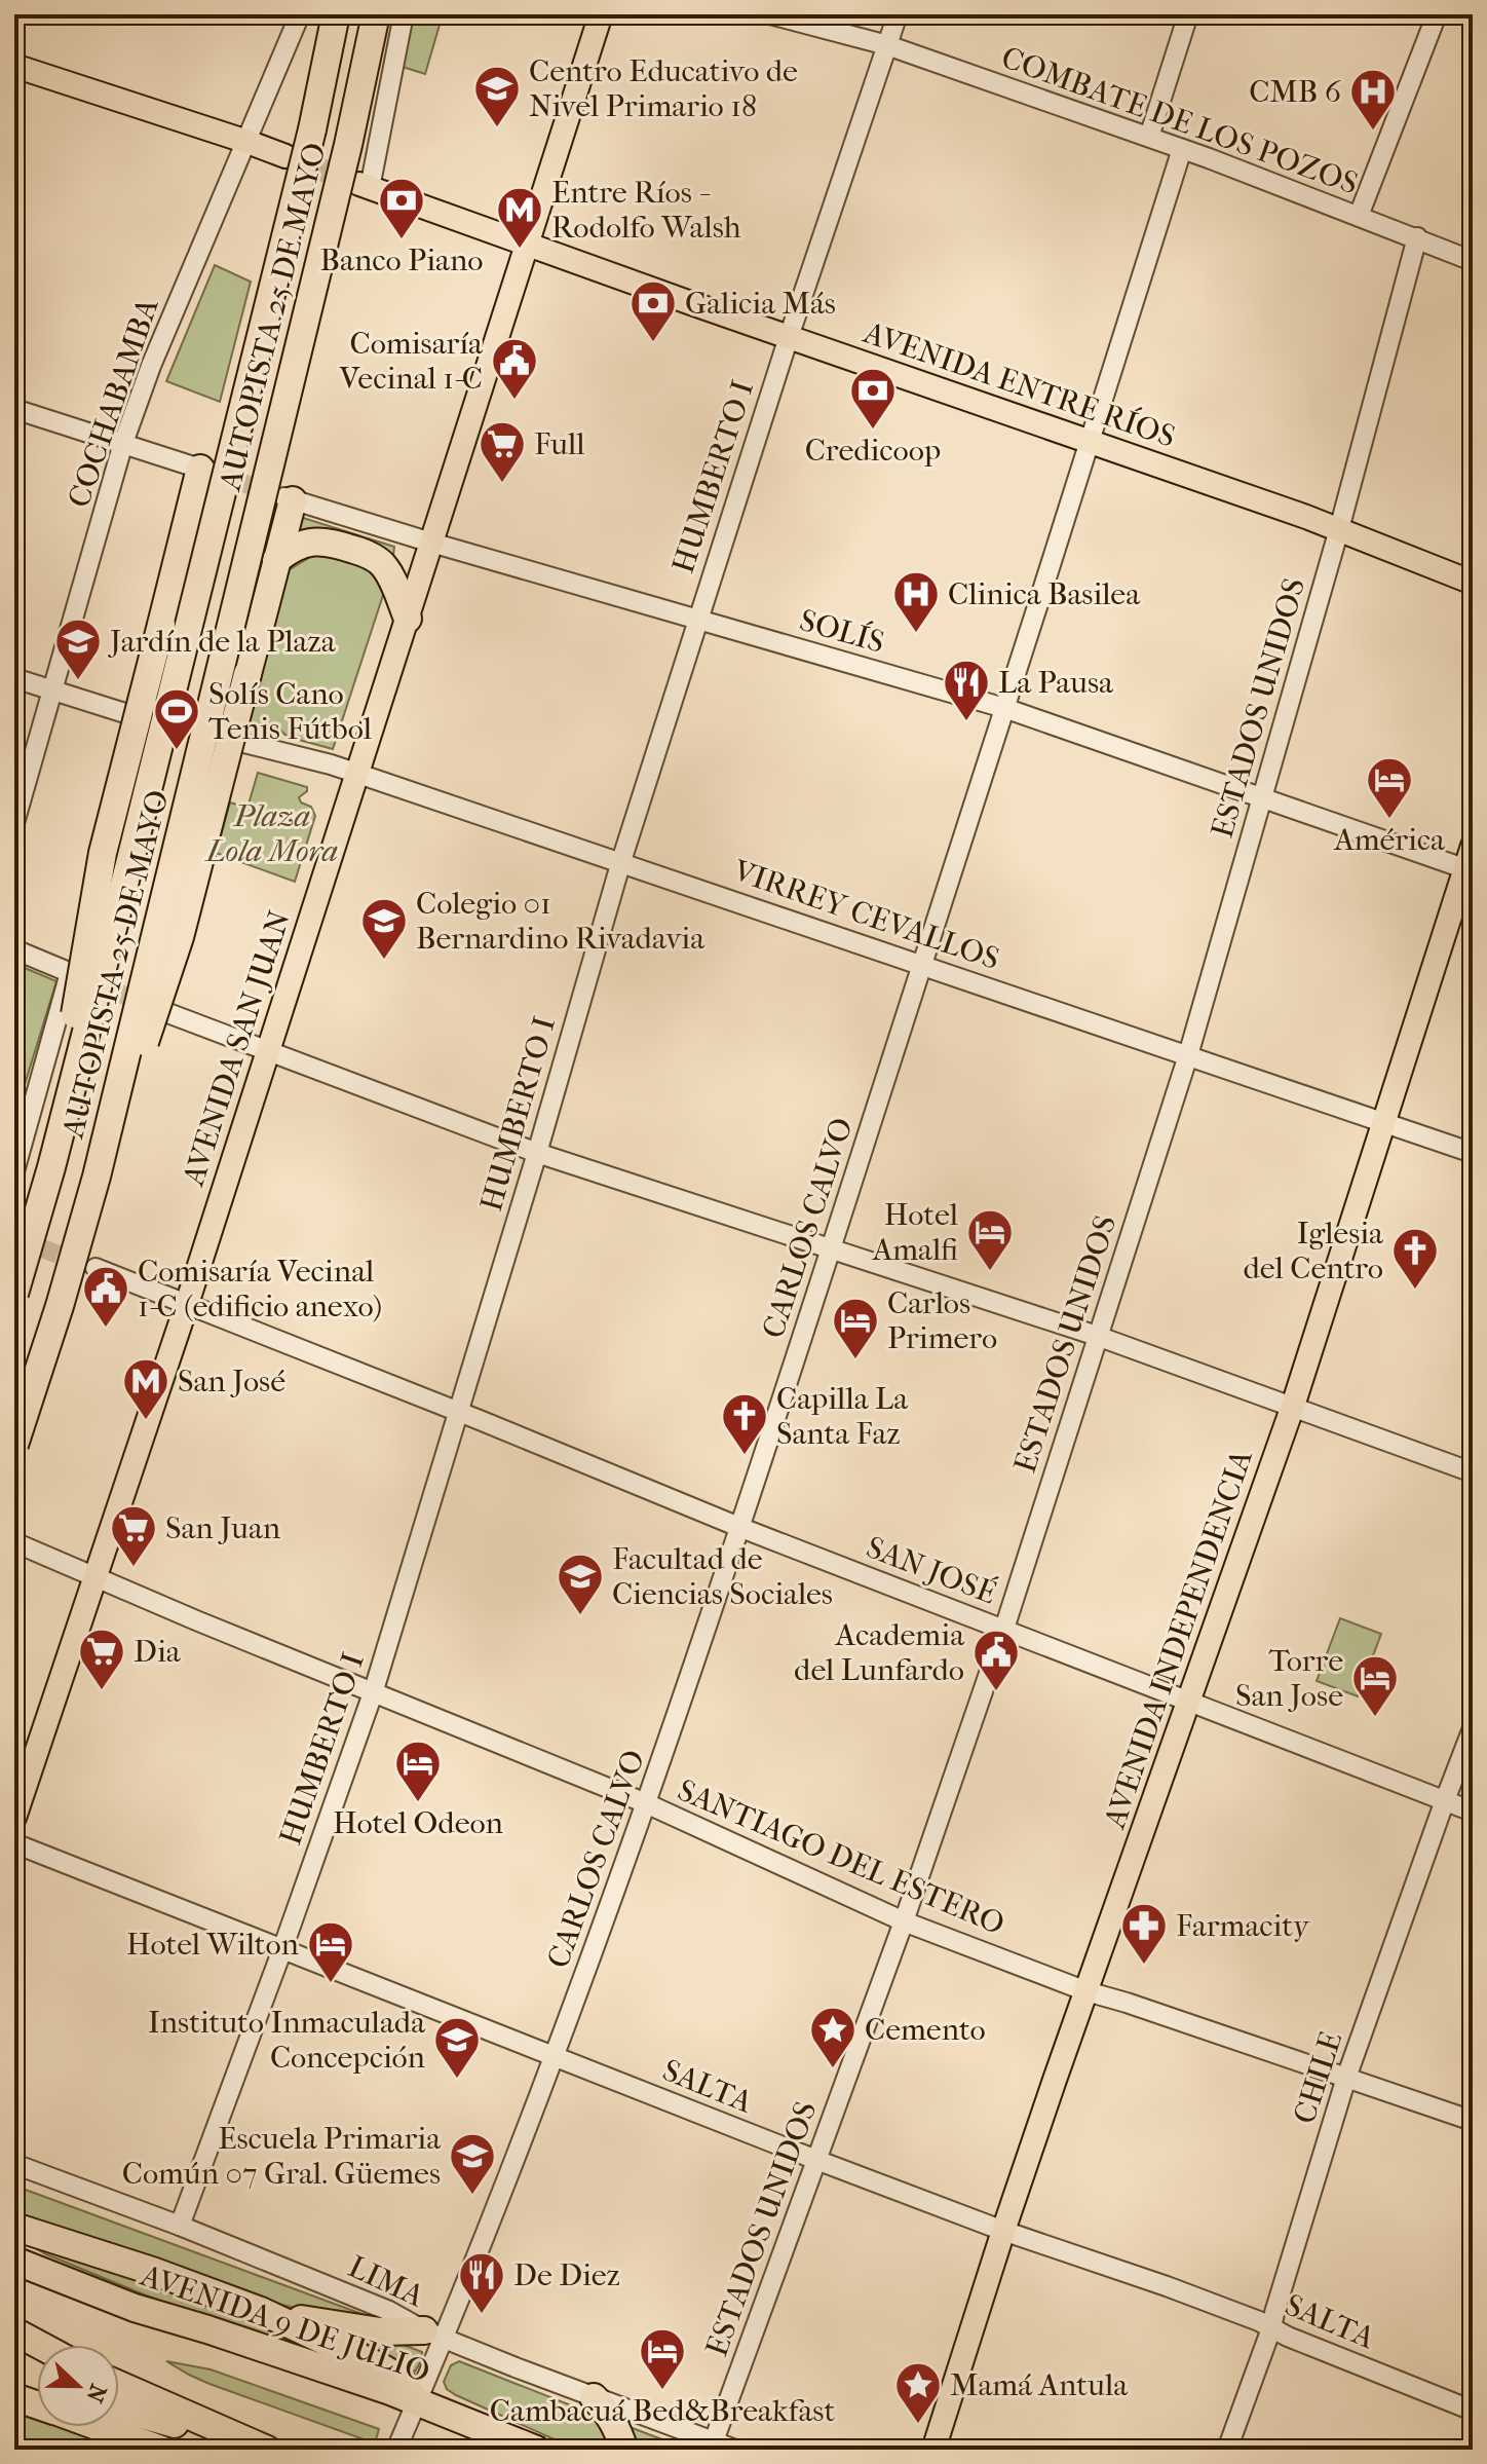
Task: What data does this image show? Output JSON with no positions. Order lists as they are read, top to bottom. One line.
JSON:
{"streets":{"highway":["AUTOPISTA 25 DE MAYO","AVENIDA 9 DE JULIO"],"main road":["AVENIDA ENTRE RÍOS","AVENIDA SAN JUAN","AVENIDA INDEPENDENCIA"],"street":["COMBATE DE LOS POZOS","COCHABAMBA","HUMBERTO I","SOLÍS","ESTADOS UNIDOS","VIRREY CEVALLOS","CARLOS CALVO","SAN JOSÉ","SANTIAGO DEL ESTERO","CHILE","SALTA","LIMA"]},"crossings":[["COMBATE DE LOS POZOS","HUMBERTO I"],["COMBATE DE LOS POZOS","ESTADOS UNIDOS"],["COMBATE DE LOS POZOS","CARLOS CALVO"],["AVENIDA ENTRE RÍOS","HUMBERTO I"],["AVENIDA ENTRE RÍOS","ESTADOS UNIDOS"],["AVENIDA ENTRE RÍOS","AVENIDA SAN JUAN"],["AVENIDA ENTRE RÍOS","CARLOS CALVO"],["HUMBERTO I","SOLÍS"],["HUMBERTO I","VIRREY CEVALLOS"],["HUMBERTO I","SAN JOSÉ"],["HUMBERTO I","SANTIAGO DEL ESTERO"],["HUMBERTO I","SALTA"],["HUMBERTO I","LIMA"],["SOLÍS","ESTADOS UNIDOS"],["SOLÍS","AVENIDA SAN JUAN"],["SOLÍS","CARLOS CALVO"],["SOLÍS","AVENIDA INDEPENDENCIA"],["ESTADOS UNIDOS","VIRREY CEVALLOS"],["ESTADOS UNIDOS","SAN JOSÉ"],["ESTADOS UNIDOS","SANTIAGO DEL ESTERO"],["ESTADOS UNIDOS","SALTA"],["ESTADOS UNIDOS","LIMA"],["VIRREY CEVALLOS","AVENIDA SAN JUAN"],["VIRREY CEVALLOS","CARLOS CALVO"],["VIRREY CEVALLOS","AVENIDA INDEPENDENCIA"],["AVENIDA SAN JUAN","SAN JOSÉ"],["AVENIDA SAN JUAN","SANTIAGO DEL ESTERO"],["CARLOS CALVO","SAN JOSÉ"],["CARLOS CALVO","SANTIAGO DEL ESTERO"],["CARLOS CALVO","SALTA"],["CARLOS CALVO","LIMA"],["CARLOS CALVO","AVENIDA 9 DE JULIO"],["SAN JOSÉ","AVENIDA INDEPENDENCIA"],["SAN JOSÉ","CHILE"],["AVENIDA INDEPENDENCIA","SANTIAGO DEL ESTERO"],["AVENIDA INDEPENDENCIA","SALTA"],["SANTIAGO DEL ESTERO","CHILE"],["CHILE","SALTA"]],"parks":["Plaza Lola Mora"],"places":{"school or university":["Centro Educativo de Nivel Primario 18","Jardín de la Plaza","Colegio 01 Bernardino Rivadavia","Facultad de Ciencias Sociales","Instituto Inmaculada Concepción","Escuela Primaria Común 07 Gral. Güemes"],"hospital":["CMB 6","Clinica Basilea"],"bank":["Banco Piano","Galicia Más","Credicoop"],"metro station":["Entre Ríos - Rodolfo Walsh","San José"],"public building":["Comisaría Vecinal 1-C","Comisaría Vecinal 1-C (edificio anexo)","Academia del Lunfardo"],"supermarket":["Full","San Juan","Dia"],"restaurant":["La Pausa","De Diez"],"sports":["Solís Cano Tenis Fútbol"],"hotel":["América","Hotel Amalfi","Carlos Primero","Torre San Jose","Hotel Odeon","Hotel Wilton","Cambacuá Bed&Breakfast"],"church":["Iglesia del Centro","Capilla La Santa Faz"],"pharmacy":["Farmacity"],"place":["Cemento","Mamá Antula"]},"north":"right"}
